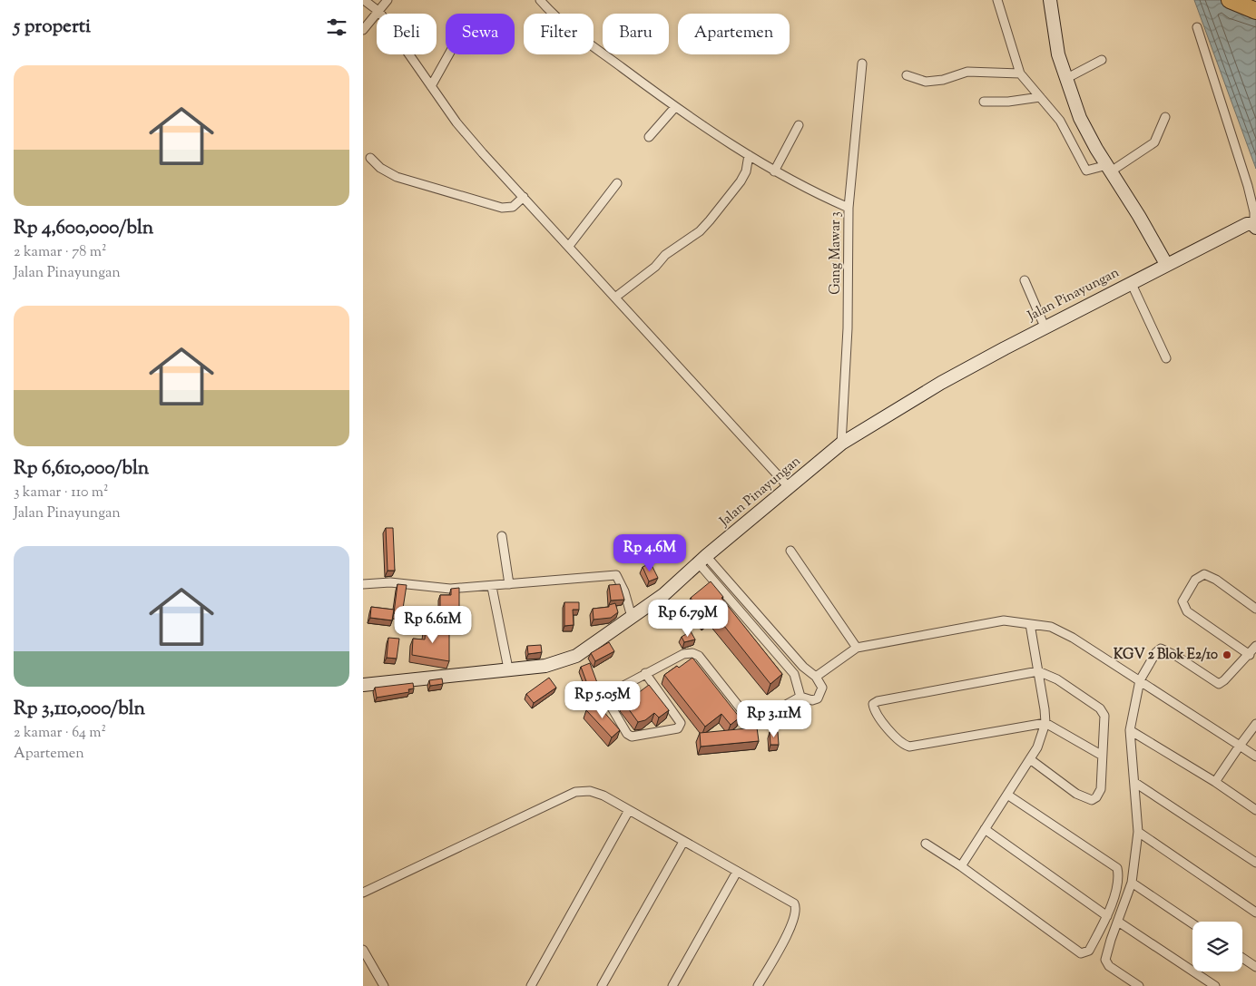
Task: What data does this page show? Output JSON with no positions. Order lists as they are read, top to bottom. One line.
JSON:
{"streets":{"main road":["Jalan Pinayungan"],"street":["Gang Mawar 3"]},"crossings":[["Gang Mawar 3","Jalan Pinayungan"]],"places":["KGV 2 Blok E2/10"],"page":{"heading":"5 properti","chip":["Beli","Sewa","Filter","Baru","Apartemen"],"list":[{"name":"Rp 4,600,000/bln","note":"2 kamar · 78 m² · Jalan Pinayungan"},{"name":"Rp 6,610,000/bln","note":"3 kamar · 110 m² · Jalan Pinayungan"},{"name":"Rp 3,110,000/bln","note":"2 kamar · 64 m² · Apartemen"}],"price":["Rp 4.6M","Rp 6.79M","Rp 6.61M","Rp 5.05M","Rp 3.11M"]}}
